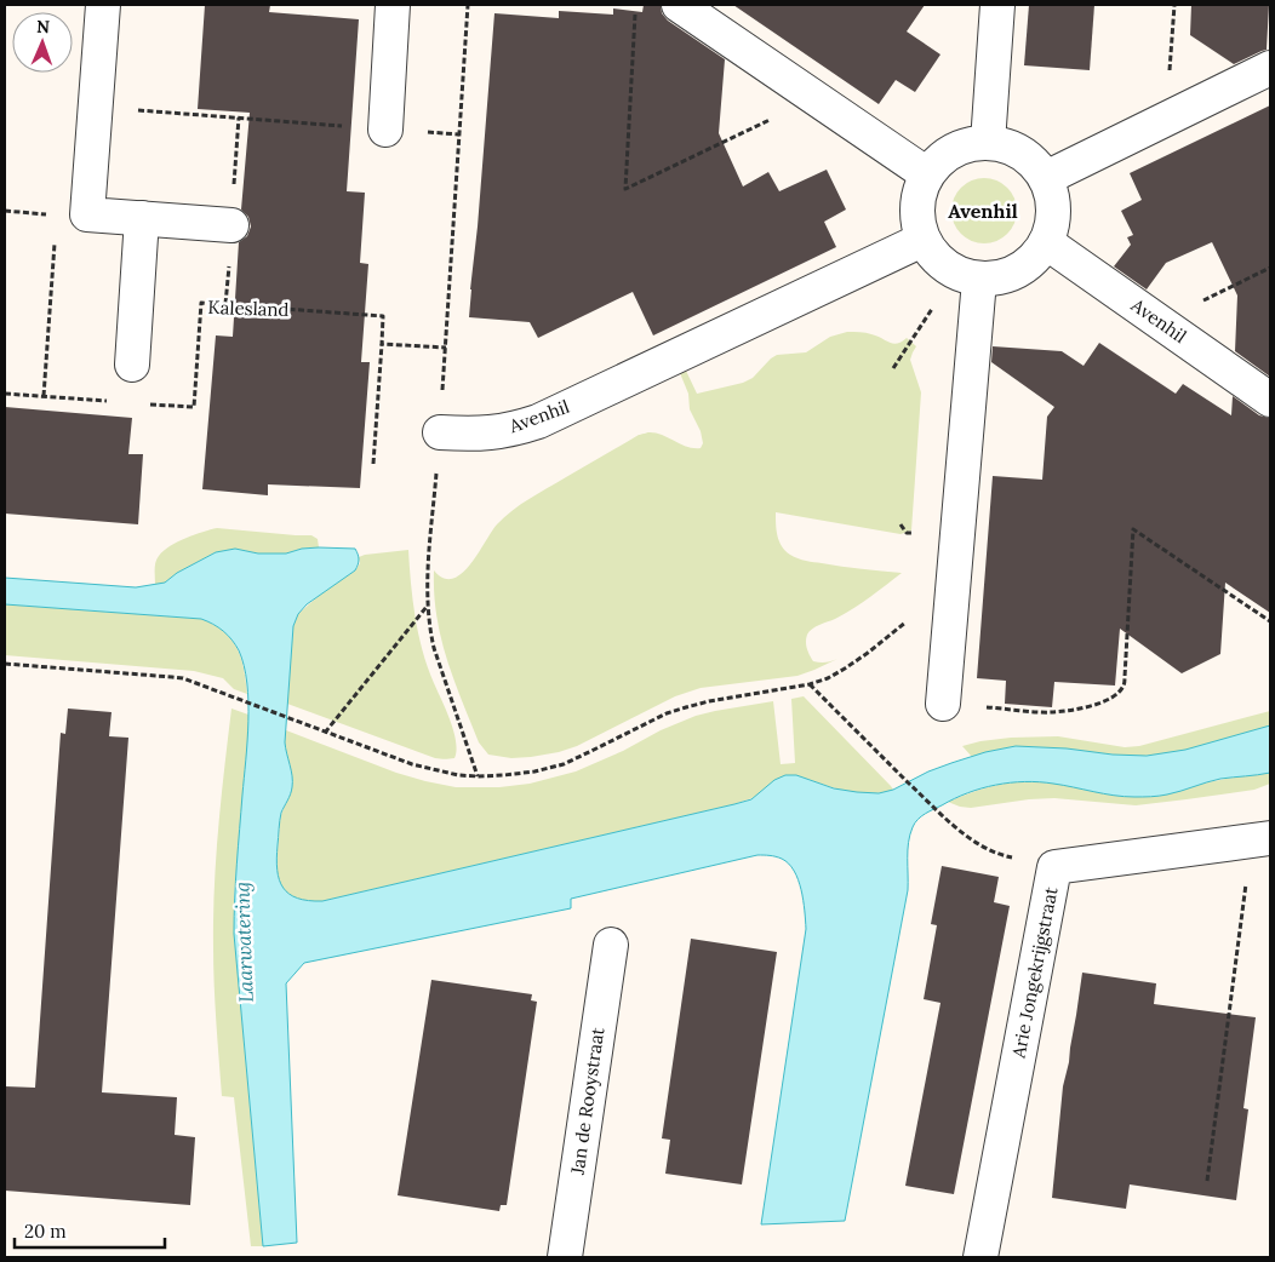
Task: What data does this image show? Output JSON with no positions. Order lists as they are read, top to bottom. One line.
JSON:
{"streets":{"street":["Avenhil","Arie Jongekrijgstraat","Jan de Rooystraat"],"path":["Kalesland"]},"districts":["Avenhil"],"water":["Laarwatering"],"scale_bar":"20 m","north":"top"}
